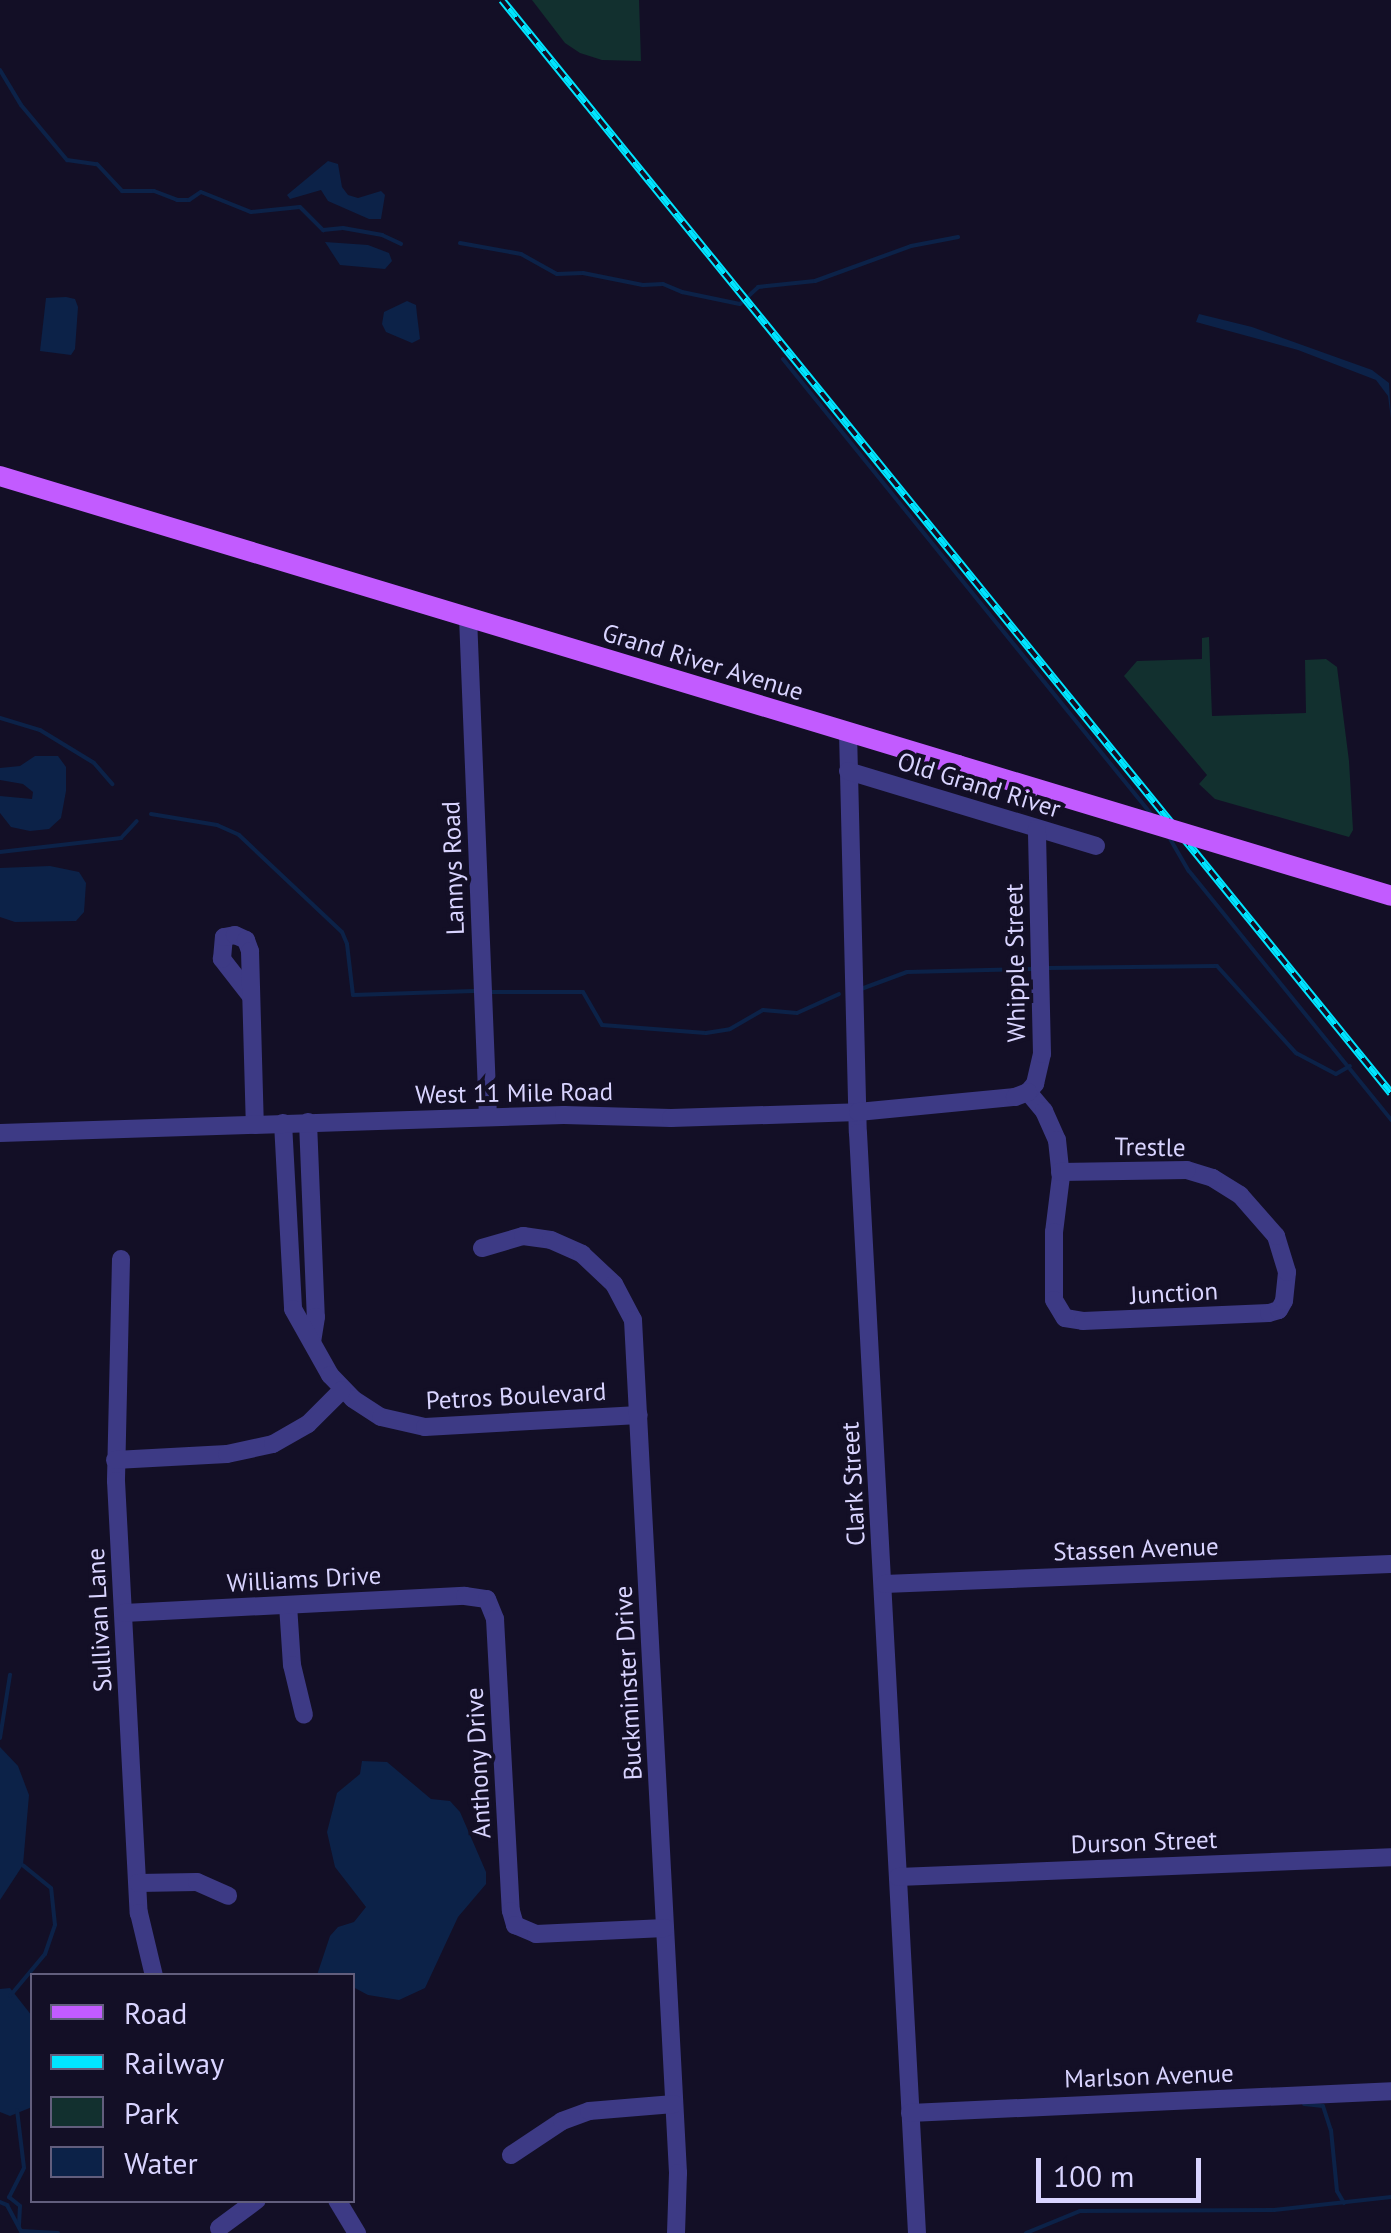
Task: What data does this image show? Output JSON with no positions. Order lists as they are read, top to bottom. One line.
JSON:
{"streets":{"main road":["Grand River Avenue"],"street":["Old Grand River","Lannys Road","Whipple Street","West 11 Mile Road","Trestle","Junction","Petros Boulevard","Clark Street","Stassen Avenue","Williams Drive","Sullivan Lane","Buckminster Drive","Anthony Drive","Durson Street","Marlson Avenue"]},"crossings":[["Grand River Avenue","Lannys Road"],["Grand River Avenue","Clark Street"],["Old Grand River","Whipple Street"],["Old Grand River","Clark Street"],["Lannys Road","West 11 Mile Road"],["Whipple Street","West 11 Mile Road"],["West 11 Mile Road","Petros Boulevard"],["West 11 Mile Road","Clark Street"],["Trestle","Junction"],["Petros Boulevard","Buckminster Drive"],["Clark Street","Stassen Avenue"],["Clark Street","Durson Street"],["Clark Street","Marlson Avenue"],["Williams Drive","Sullivan Lane"],["Williams Drive","Anthony Drive"],["Buckminster Drive","Anthony Drive"]],"legend":["Road","Railway","Park","Water"],"scale_bar":"100 m"}
